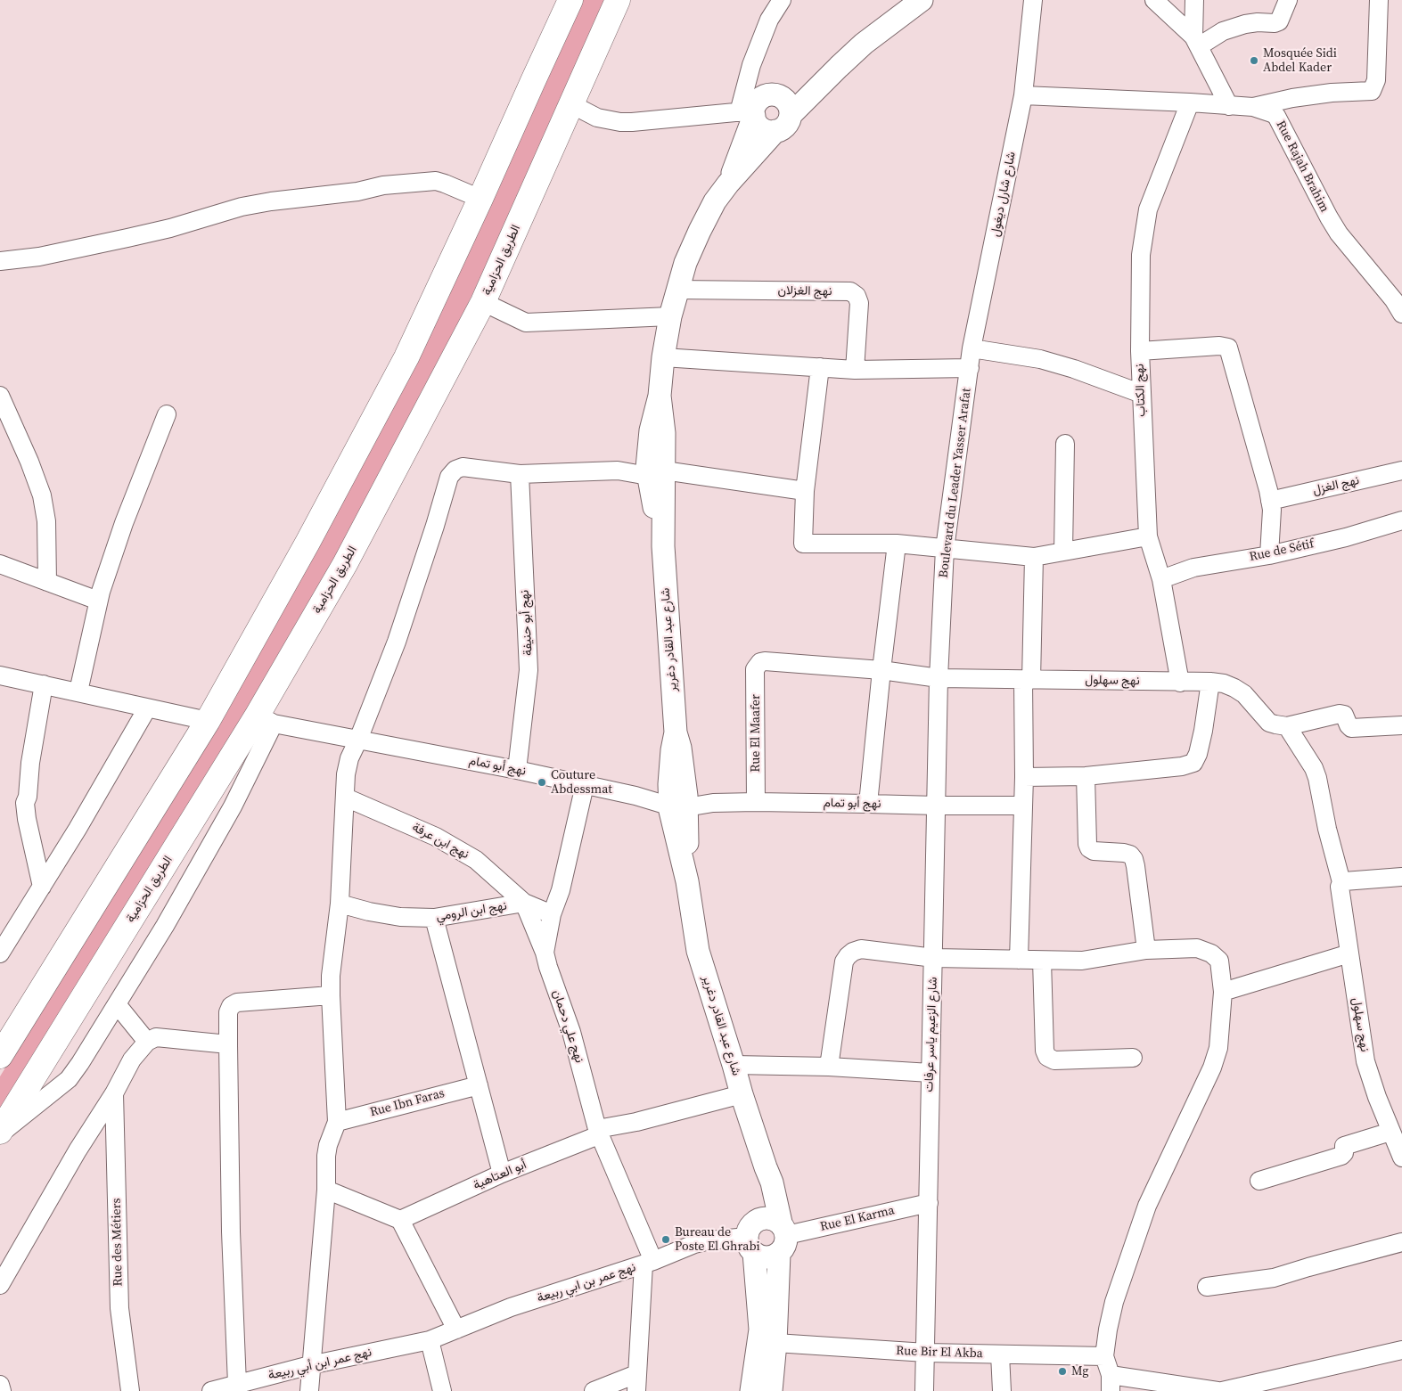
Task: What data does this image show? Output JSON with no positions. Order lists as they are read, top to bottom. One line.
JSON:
{"streets":{"highway":["الطريق الحزامية"],"main road":["شارع عبد القادر دغرير"],"street":["Rue Rajah Brahim","شارع شارل ديغول","نهج الغزلان","نهج الكتاب","Boulevard du Leader Yasser Arafat","نهج الغزل","Rue de Sétif","نهج أبو حنيفة","نهج سهلول","Rue El Maafer","نهج أبو تمام","نهج ابن عرفة","نهج ابن الرومي","نهج علي دحمان","شارع الزعيم ياسر عرفات","Rue Ibn Faras","أبو العتاهية","Rue El Karma","Rue des Métiers","نهج عمر بن ابي ربيعة","Rue Bir El Akba","نهج عمر ابن أبي ربيعة"]},"crossings":[["Rue Rajah Brahim","شارع شارل ديغول"],["Rue Rajah Brahim","نهج الكتاب"],["شارع شارل ديغول","Boulevard du Leader Yasser Arafat"],["الطريق الحزامية","نهج أبو تمام"],["نهج الغزلان","شارع عبد القادر دغرير"],["نهج الكتاب","Rue de Sétif"],["نهج الكتاب","نهج سهلول"],["Boulevard du Leader Yasser Arafat","نهج سهلول"],["Boulevard du Leader Yasser Arafat","شارع الزعيم ياسر عرفات"],["نهج أبو حنيفة","نهج أبو تمام"],["شارع عبد القادر دغرير","نهج أبو تمام"],["شارع عبد القادر دغرير","أبو العتاهية"],["شارع عبد القادر دغرير","Rue El Karma"],["شارع عبد القادر دغرير","نهج عمر بن ابي ربيعة"],["شارع عبد القادر دغرير","Rue Bir El Akba"],["نهج سهلول","Rue El Maafer"],["نهج سهلول","شارع الزعيم ياسر عرفات"],["Rue El Maafer","نهج أبو تمام"],["نهج أبو تمام","نهج علي دحمان"],["نهج أبو تمام","شارع الزعيم ياسر عرفات"],["نهج ابن عرفة","نهج ابن الرومي"],["نهج علي دحمان","أبو العتاهية"],["نهج علي دحمان","نهج عمر بن ابي ربيعة"],["شارع الزعيم ياسر عرفات","Rue El Karma"],["شارع الزعيم ياسر عرفات","Rue Bir El Akba"],["Rue El Karma","نهج عمر بن ابي ربيعة"],["نهج عمر بن ابي ربيعة","نهج عمر ابن أبي ربيعة"]],"places":["Mosquée Sidi Abdel Kader","Couture Abdessmat","Bureau de Poste El Ghrabi","Mg"]}
